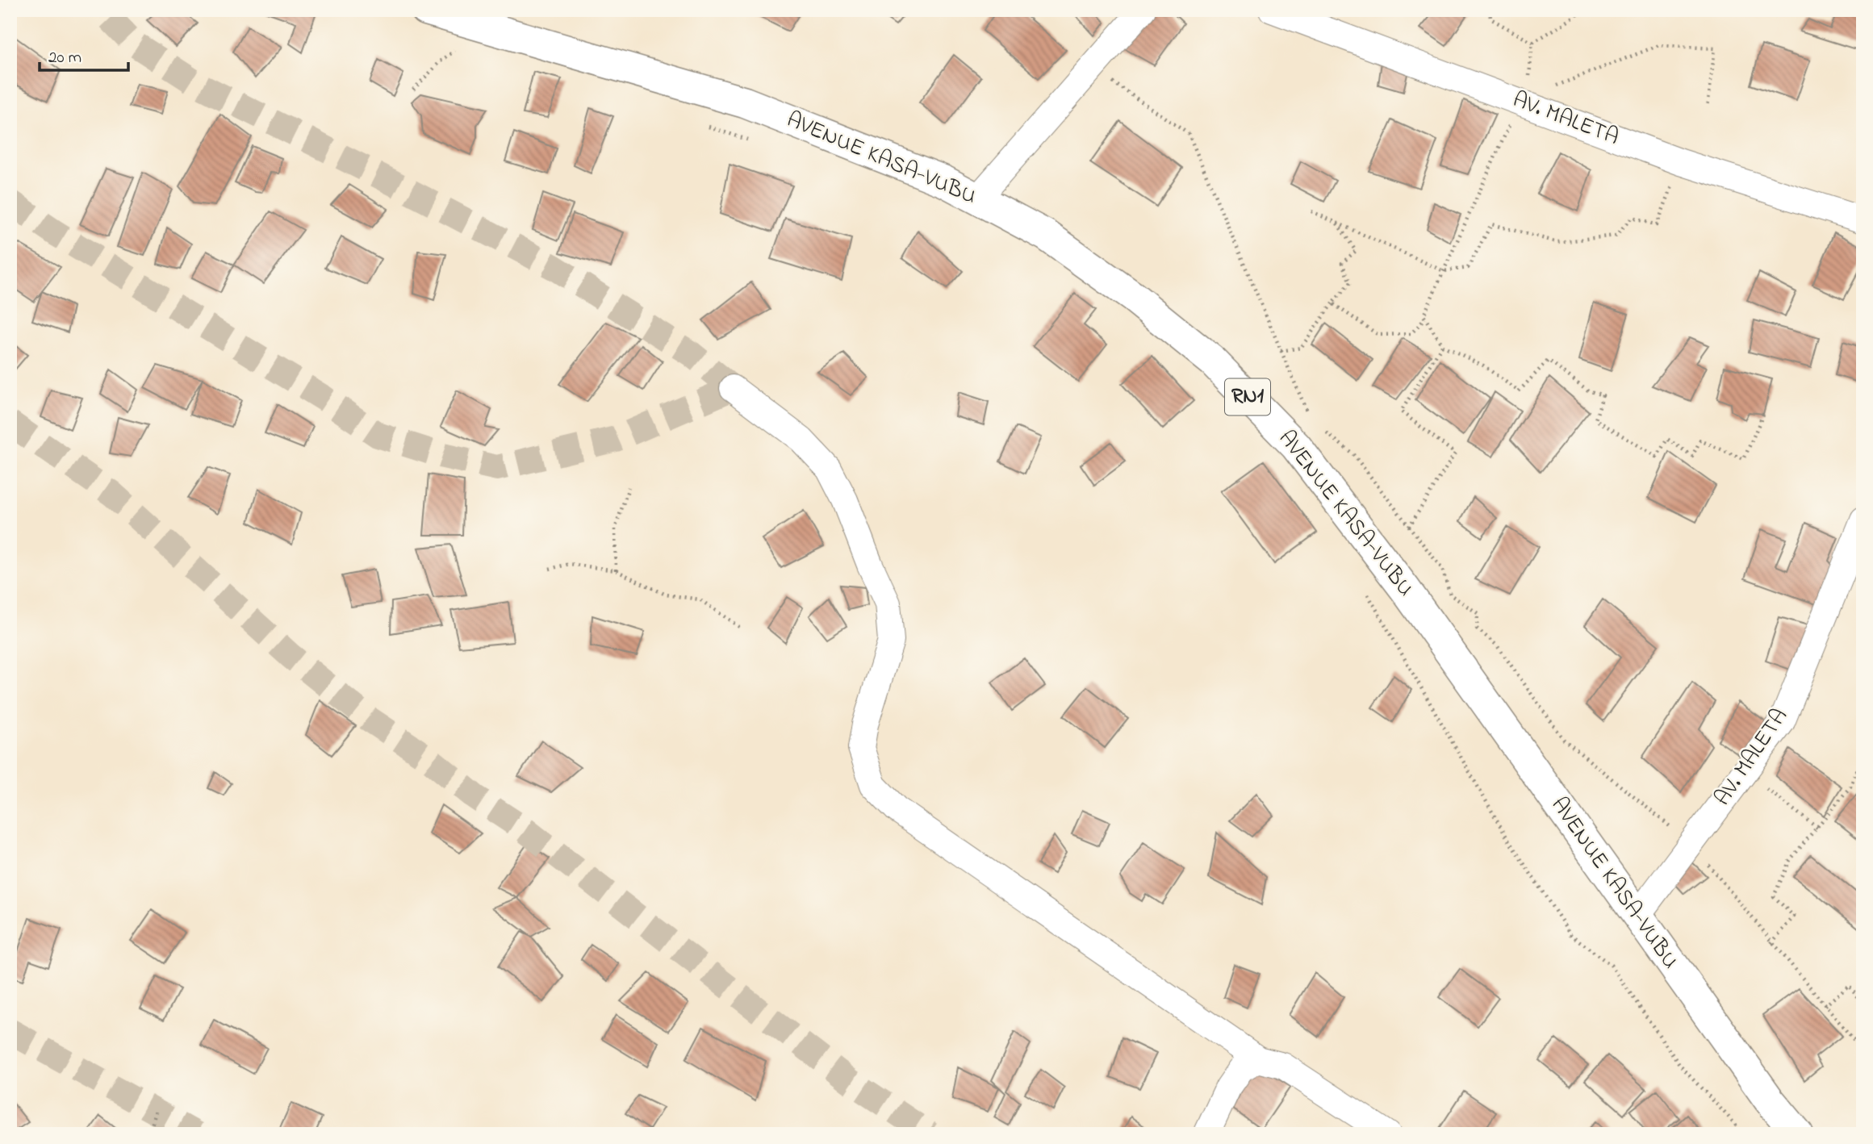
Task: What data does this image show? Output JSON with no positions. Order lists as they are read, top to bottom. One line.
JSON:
{"streets":{"highway":["AVENUE KASA-VUBU","RN1"],"street":["AV. MALETA"]},"crossings":[["AV. MALETA","AVENUE KASA-VUBU"]],"scale_bar":"20 m"}
